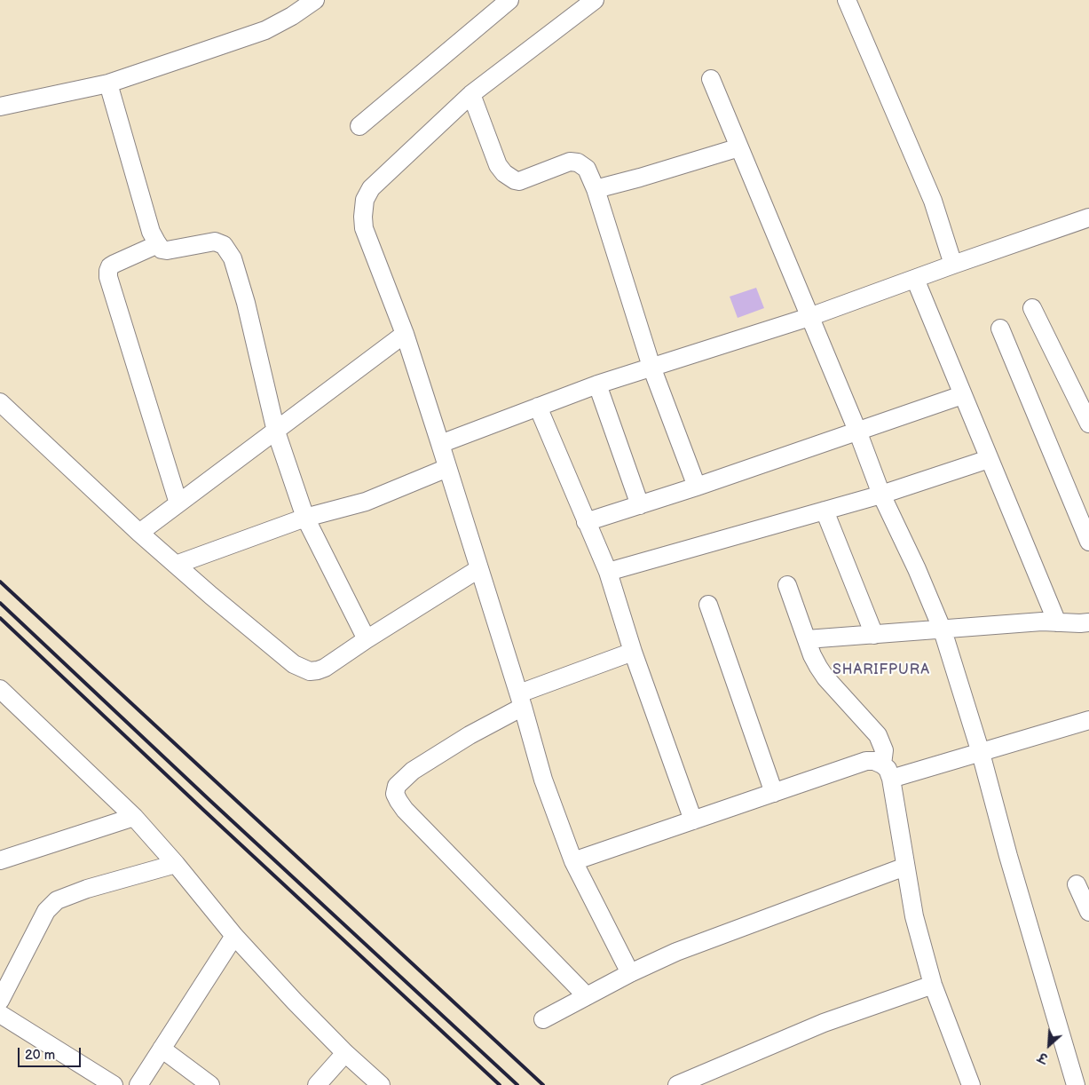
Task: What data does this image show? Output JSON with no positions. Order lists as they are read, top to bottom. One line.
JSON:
{"districts":["SHARIFPURA"],"scale_bar":"20 m","north":"bottom left"}
